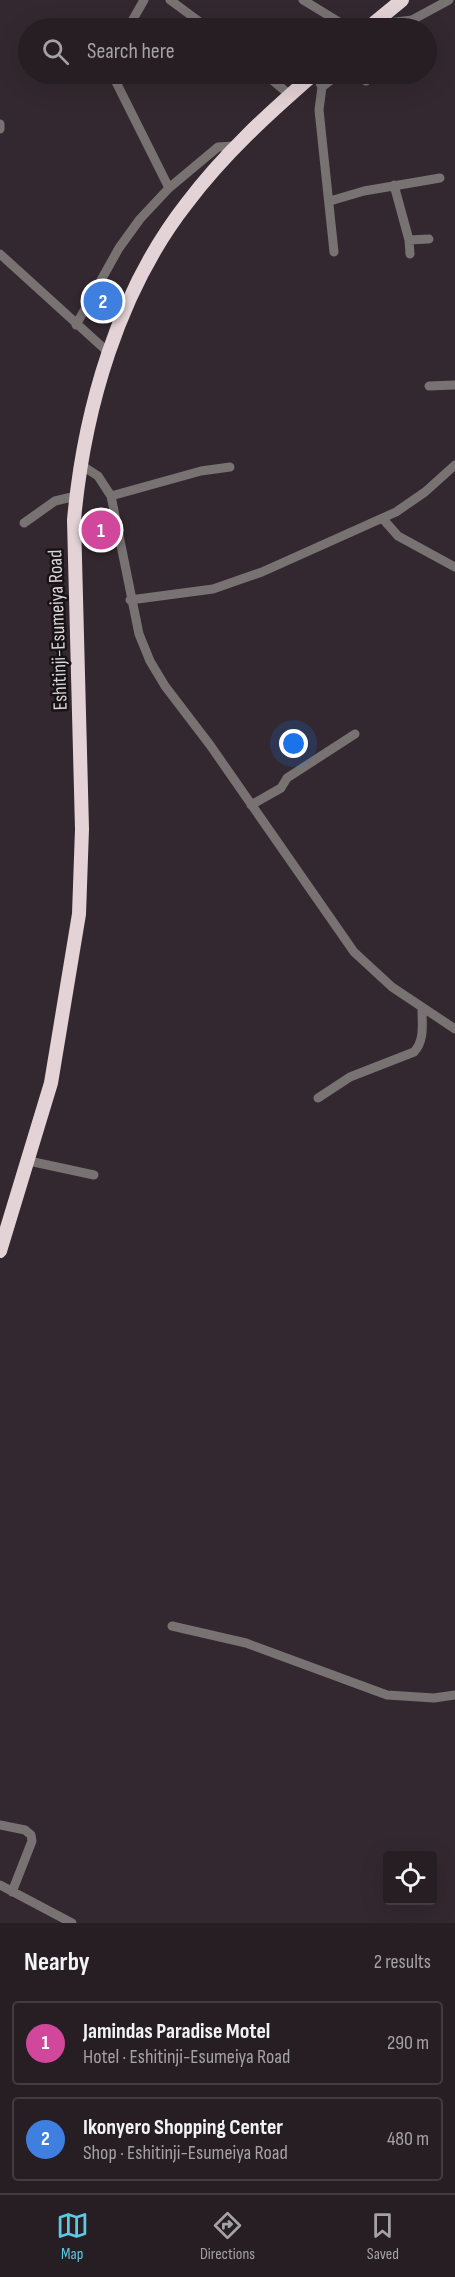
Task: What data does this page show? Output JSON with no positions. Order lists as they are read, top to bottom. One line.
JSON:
{"streets":{"highway":["Eshitinji-Esumeiya Road"]},"page":{"search":"Search here","pins":["2","1"],"heading":["Nearby","2 results"],"list":[{"mark":"1","name":"Jamindas Paradise Motel","note":"Hotel · Eshitinji-Esumeiya Road","value":"290 m"},{"mark":"2","name":"Ikonyero Shopping Center","note":"Shop · Eshitinji-Esumeiya Road","value":"480 m"}],"nav":["Map","Directions","Saved"]}}
